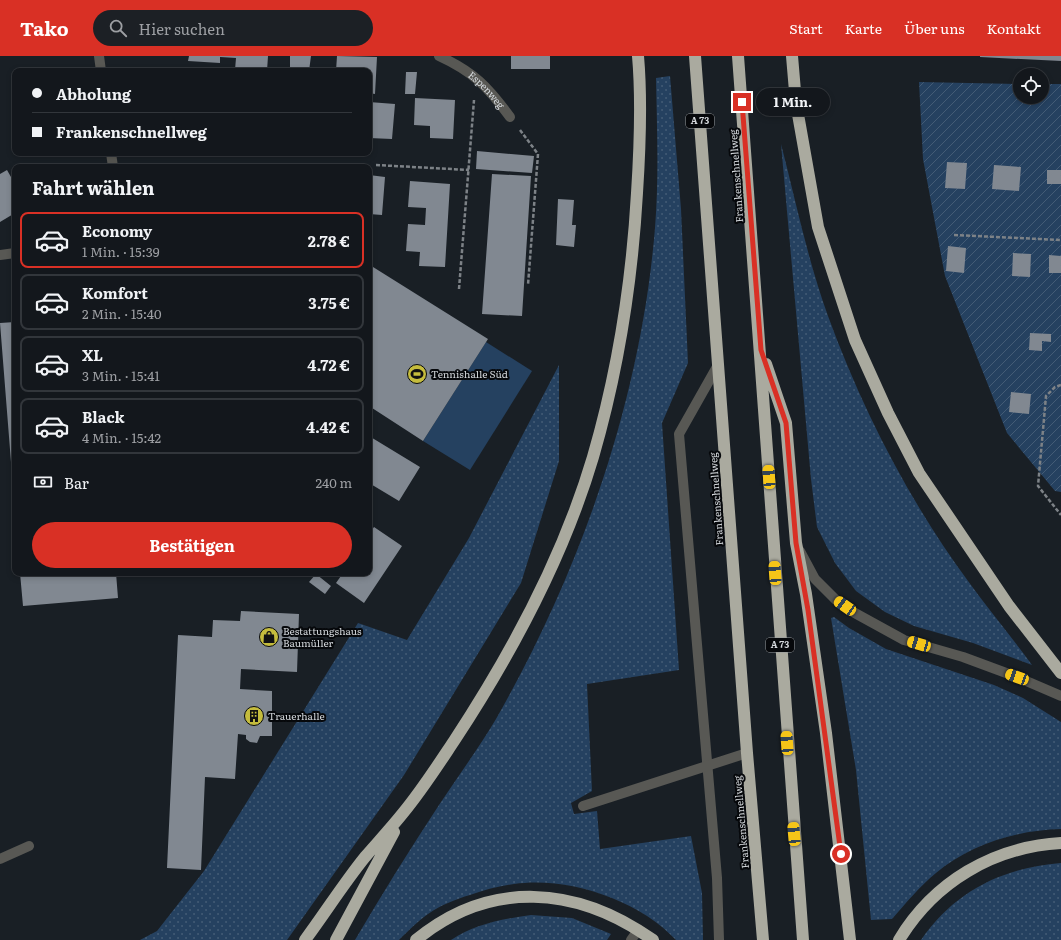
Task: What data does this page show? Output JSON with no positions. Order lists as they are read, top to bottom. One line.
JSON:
{"streets":{"highway":["A 73","Frankenschnellweg"],"street":["Espenweg"]},"places":{"sports":["Tennishalle Süd"],"shop":["Bestattungshaus Baumüller"],"building":["Trauerhalle"]},"page":{"header":"Tako","search":"Hier suchen","nav":["Start","Karte","Über uns","Kontakt"],"banner":["Abholung","Frankenschnellweg"],"bubble":"1 Min.","heading":"Fahrt wählen","list":[{"name":"Economy","note":"1 Min. · 15:39","value":"2.78 €"},{"name":"Komfort","note":"2 Min. · 15:40","value":"3.75 €"},{"name":"XL","note":"3 Min. · 15:41","value":"4.72 €"},{"name":"Black","note":"4 Min. · 15:42","value":"4.42 €"}],"pay":["Bar","240 m"],"buttons":"Bestätigen"}}
